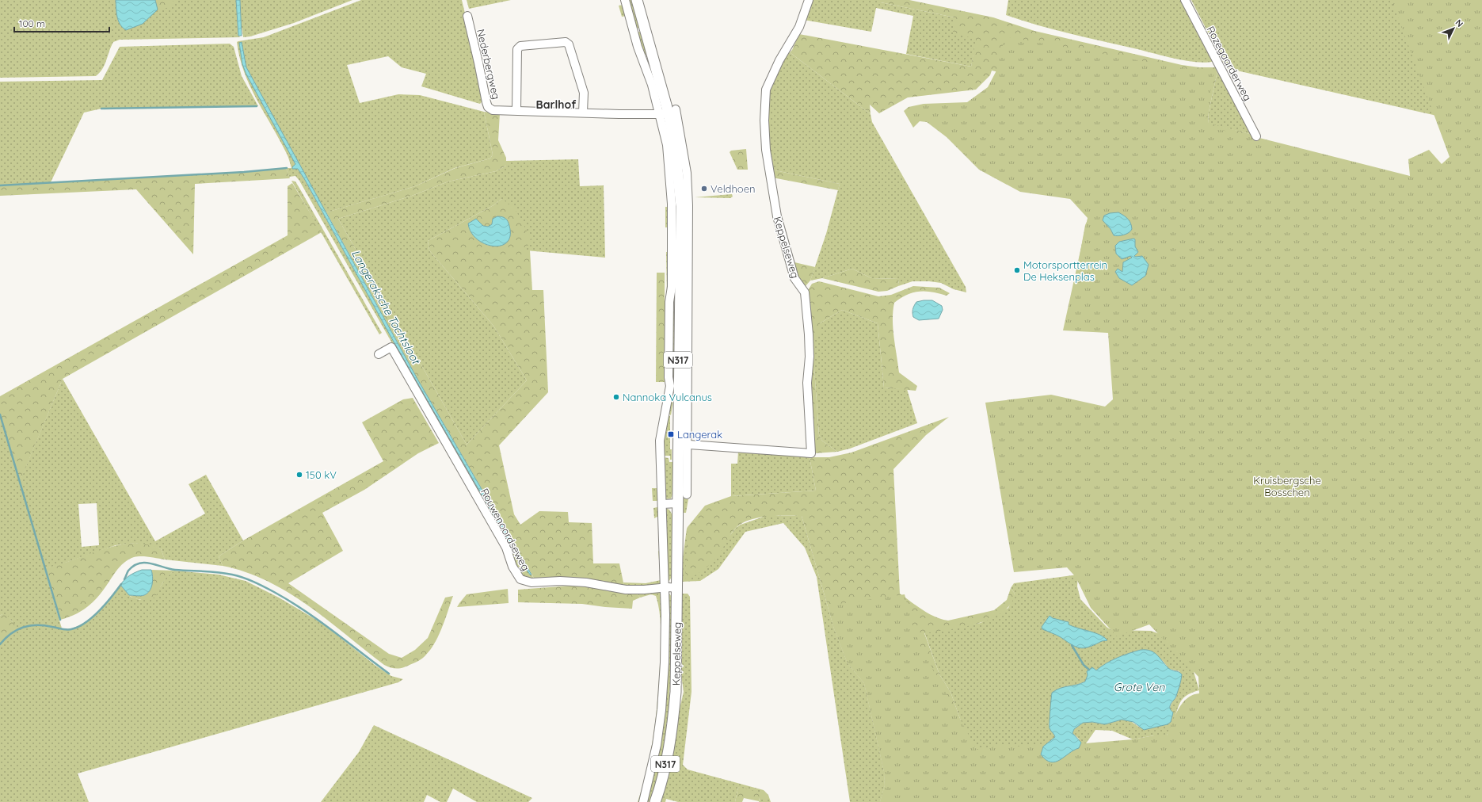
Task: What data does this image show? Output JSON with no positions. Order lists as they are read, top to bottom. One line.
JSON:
{"streets":{"main road":["Keppelseweg","N317"],"street":["Rozegaarderweg","Nederbergweg","Rouwenoordseweg"]},"crossings":[["Nederbergweg","Keppelseweg"],["Keppelseweg","Rouwenoordseweg"]],"districts":["Barlhof"],"water":["Langeraksche Tochtsloot","Grote Ven"],"parks":["Kruisbergsche Bosschen"],"places":{"other":["Veldhoen","Motorsportterrein De Heksenplas","Nannoka Vulcanus","150 kV"],"transit":["Langerak"]},"scale_bar":"100 m","north":"top right"}
